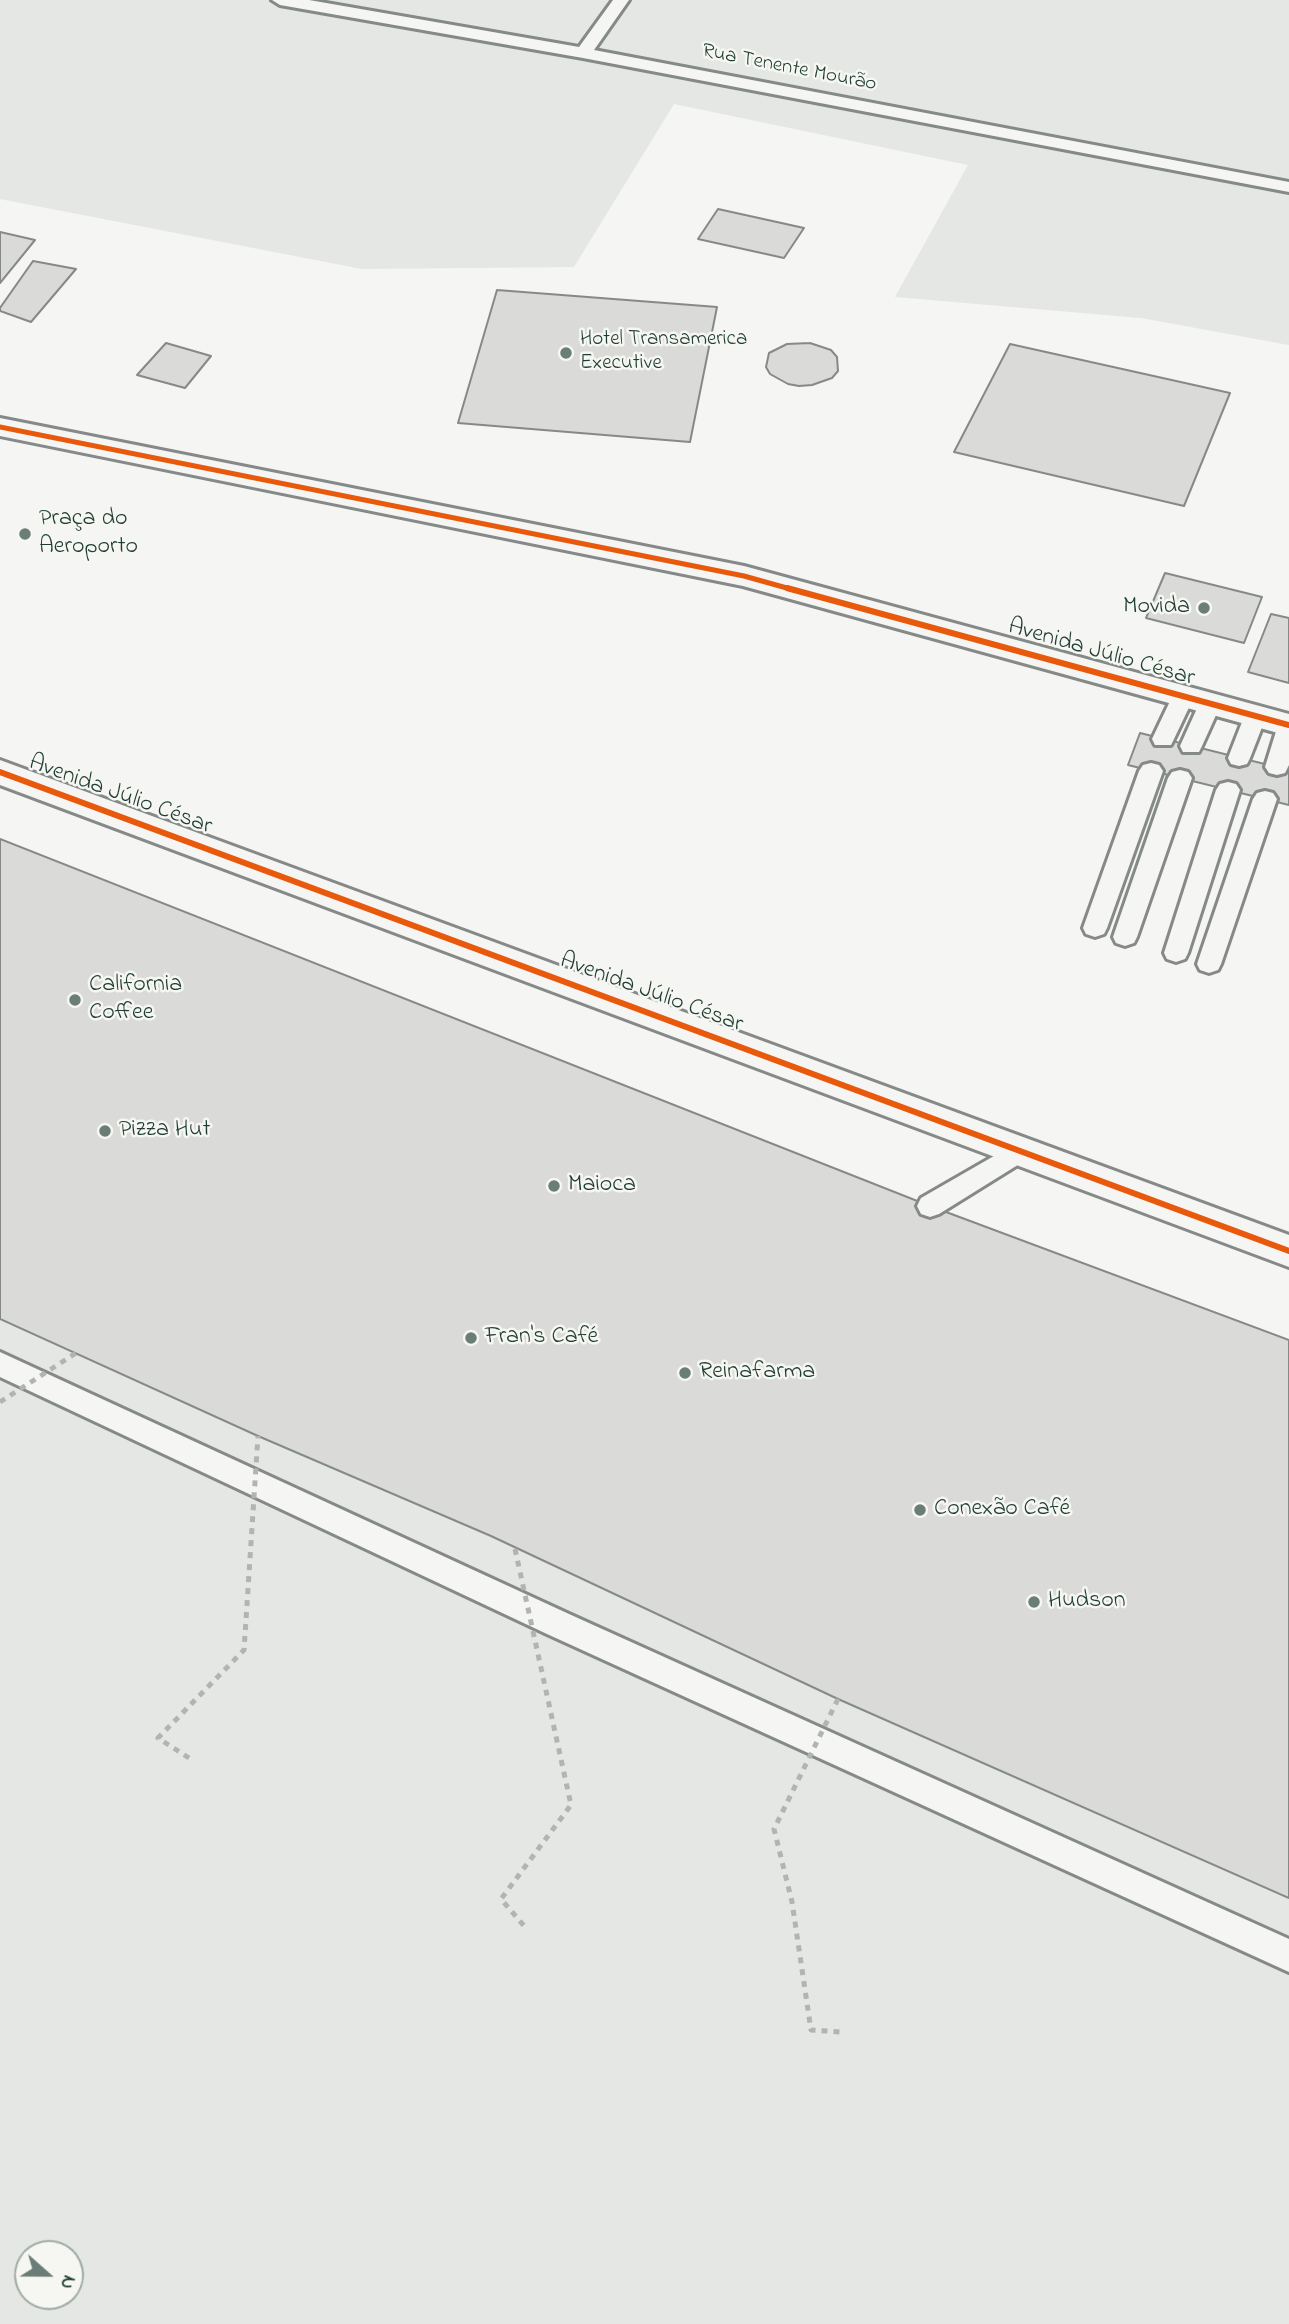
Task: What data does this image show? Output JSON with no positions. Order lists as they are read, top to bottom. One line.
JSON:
{"streets":{"street":["Avenida Júlio César"],"lane":["Rua Tenente Mourão"]},"places":["Hotel Transamerica Executive","Praça do Aeroporto","Movida","California Coffee","Pizza Hut","Maioca","Fran's Café","Reinafarma","Conexão Café","Hudson"],"north":"right"}
